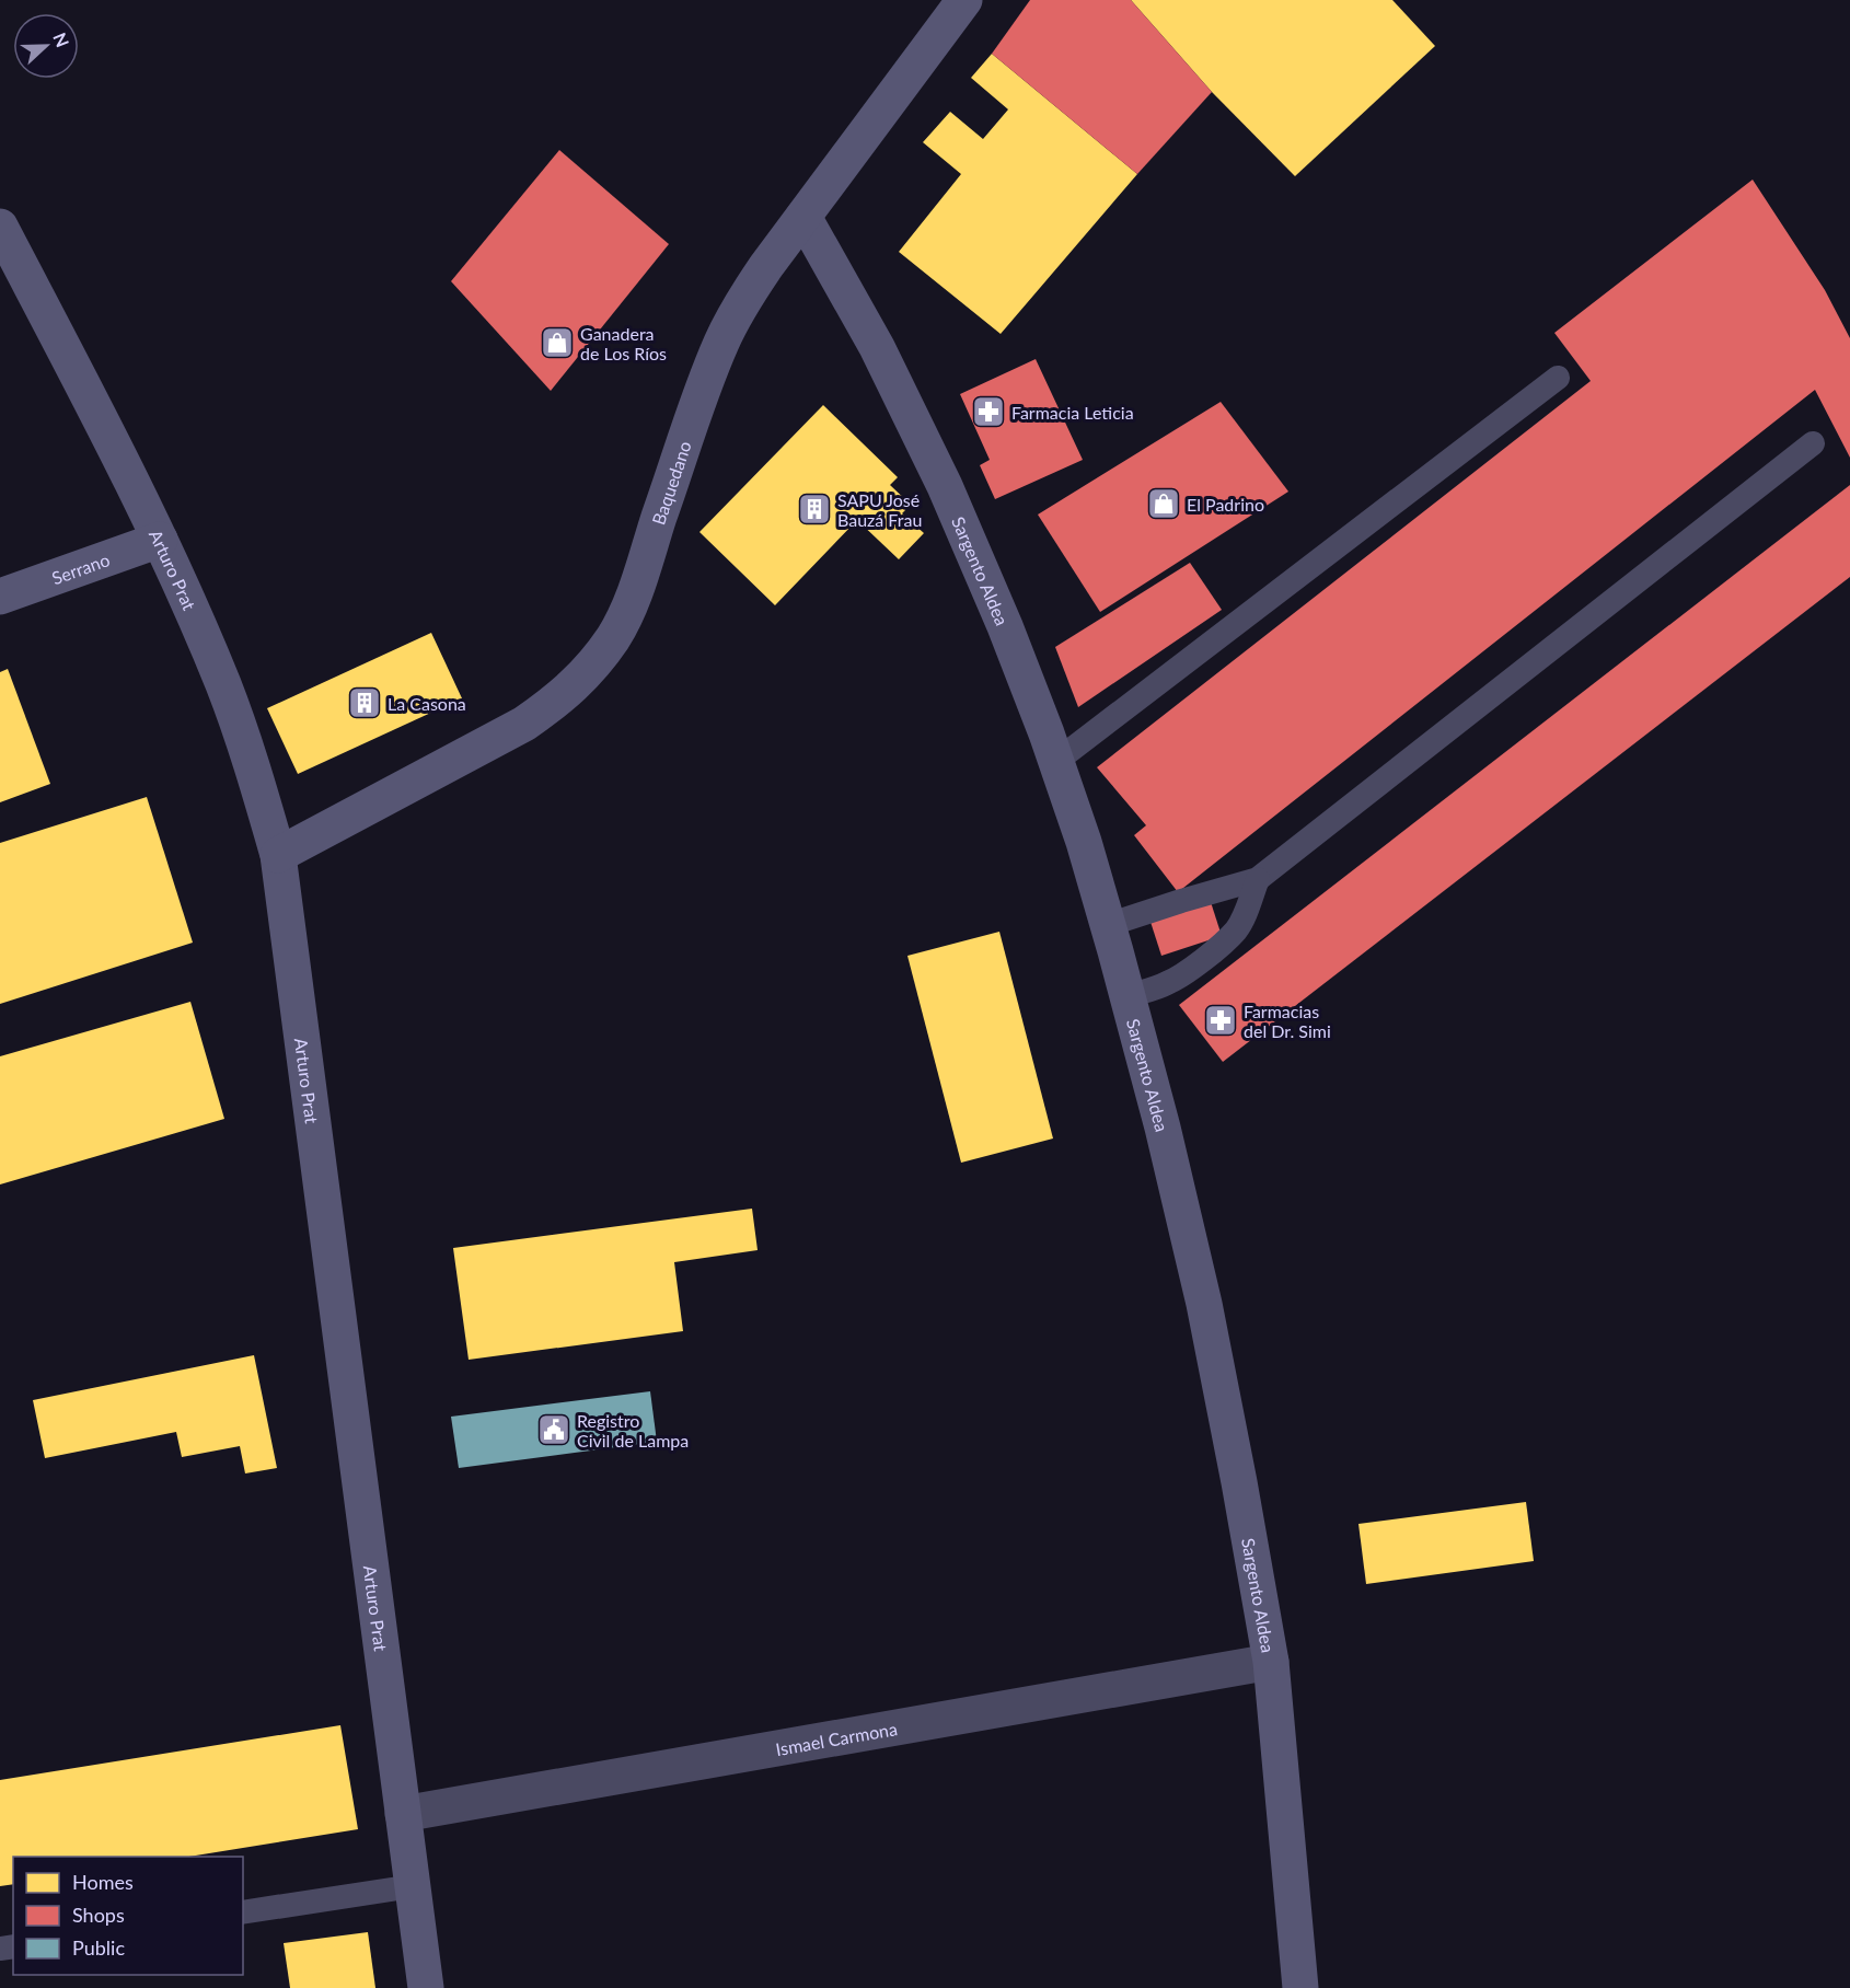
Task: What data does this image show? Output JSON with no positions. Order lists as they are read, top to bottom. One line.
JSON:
{"streets":{"main road":["Baquedano","Serrano","Arturo Prat","Sargento Aldea"],"street":["Ismael Carmona"]},"crossings":[["Baquedano","Arturo Prat"],["Baquedano","Sargento Aldea"],["Serrano","Arturo Prat"],["Arturo Prat","Ismael Carmona"],["Sargento Aldea","Ismael Carmona"]],"places":{"shop":["Ganadera de Los Ríos","El Padrino"],"pharmacy":["Farmacia Leticia","Farmacias del Dr. Simi"],"building":["SAPU José Bauzá Frau","La Casona"],"public building":["Registro Civil de Lampa"]},"legend":["Homes","Shops","Public"],"north":"right"}
